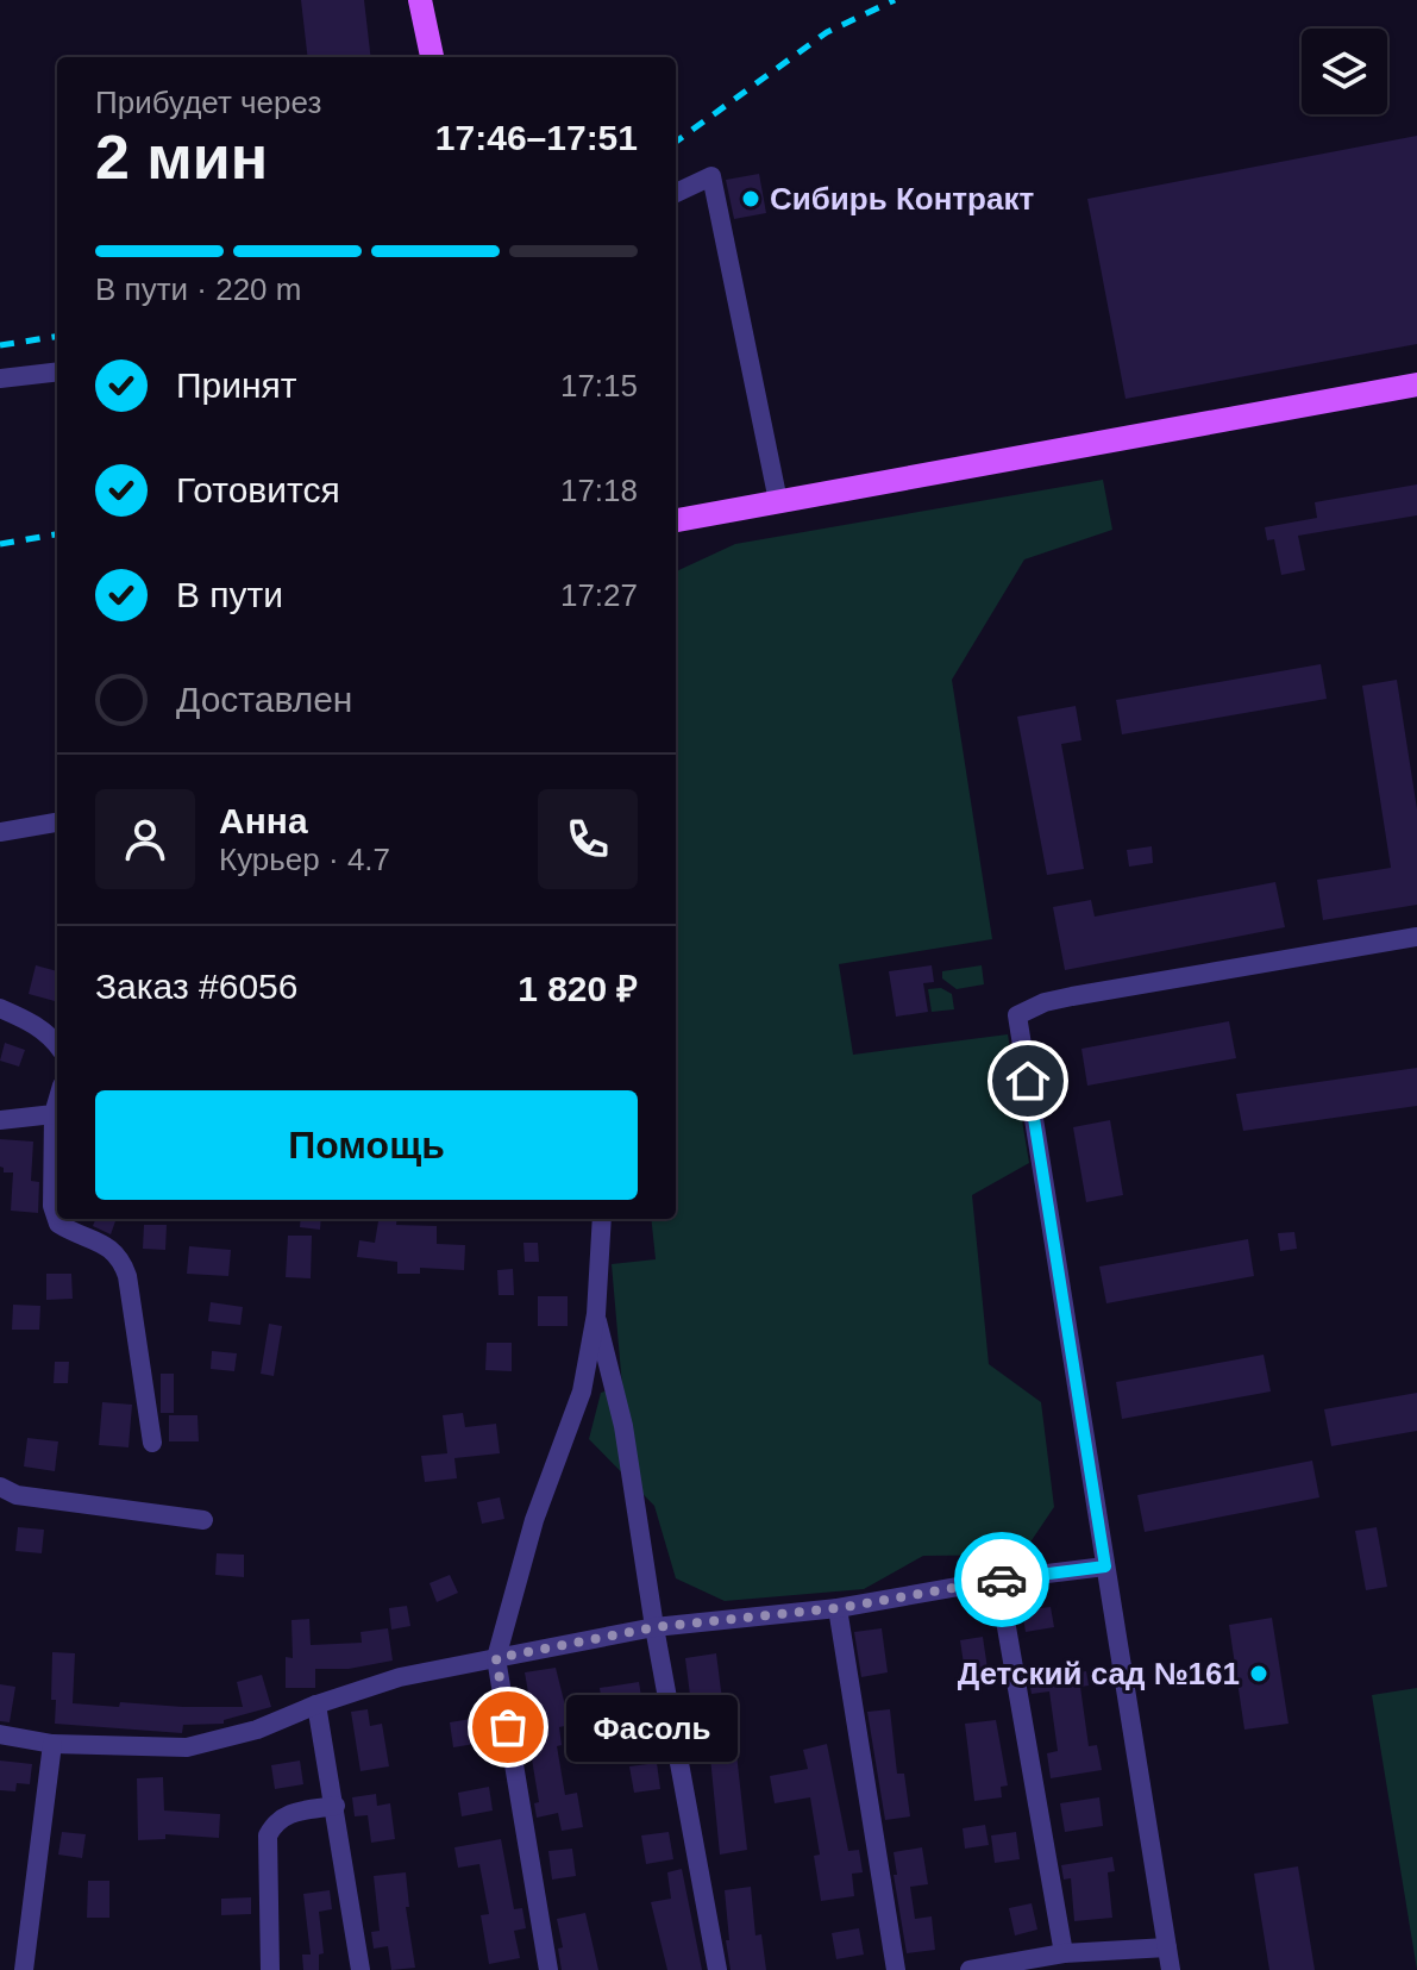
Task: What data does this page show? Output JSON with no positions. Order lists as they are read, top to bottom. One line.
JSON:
{"places":["Сибирь Контракт","Детский сад №161","Фасоль"],"page":{"heading":["2 мин","Прибудет через","17:46–17:51"],"panel":["Анна","Курьер · 4.7","Заказ #6056","1 820 ₽"],"bar":"В пути · 220 m","list":[["Принят","17:15"],["Готовится","17:18"],["В пути","17:27"],"Доставлен"],"buttons":"Помощь","bubble":"Фасоль"}}
